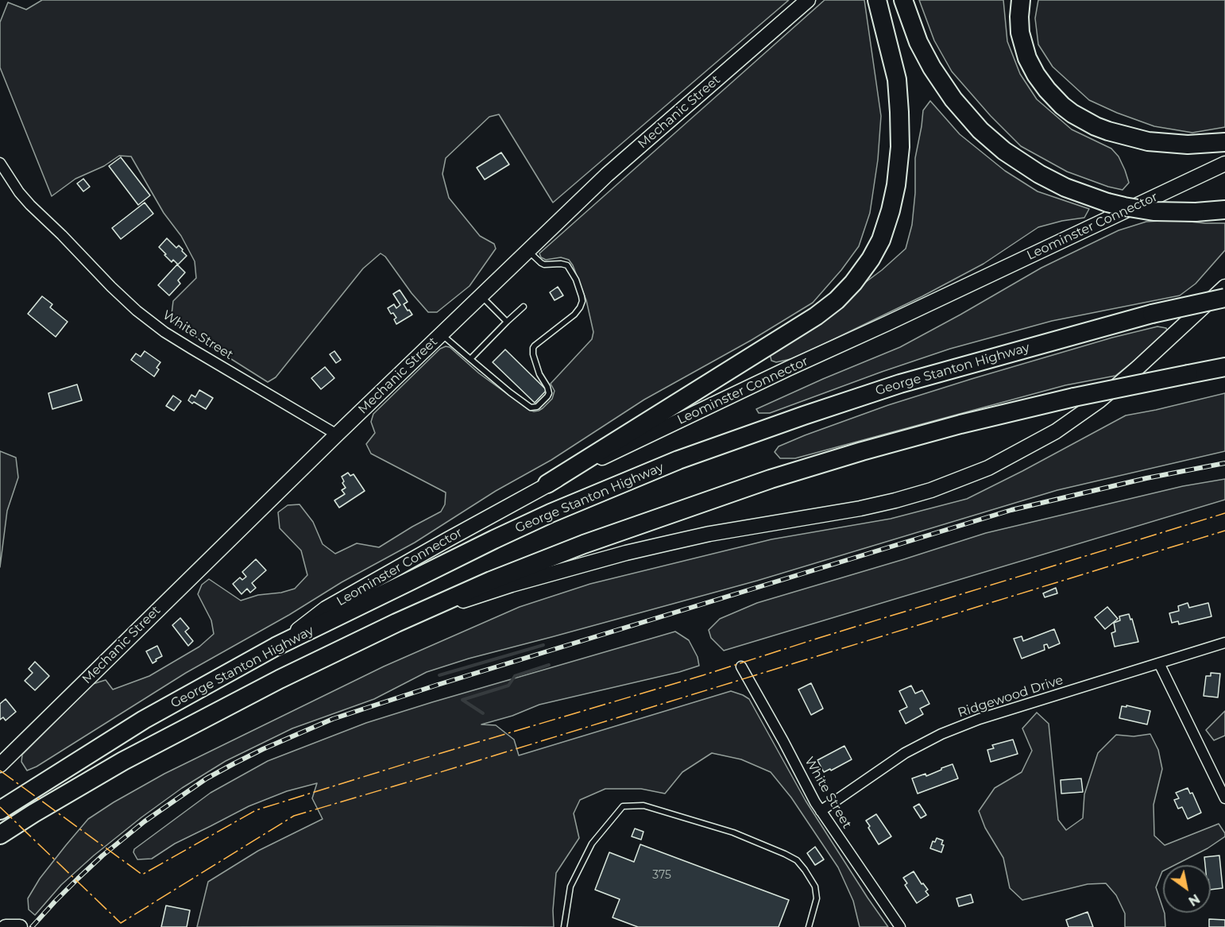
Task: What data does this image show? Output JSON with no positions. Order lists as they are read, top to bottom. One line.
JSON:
{"streets":{"highway":["George Stanton Highway"],"main road":["Mechanic Street","Leominster Connector"],"street":["White Street","Ridgewood Drive"]},"crossings":[["Mechanic Street","White Street"],["Leominster Connector","George Stanton Highway"],["White Street","Ridgewood Drive"]],"house_numbers":["375"],"north":"bottom right"}
